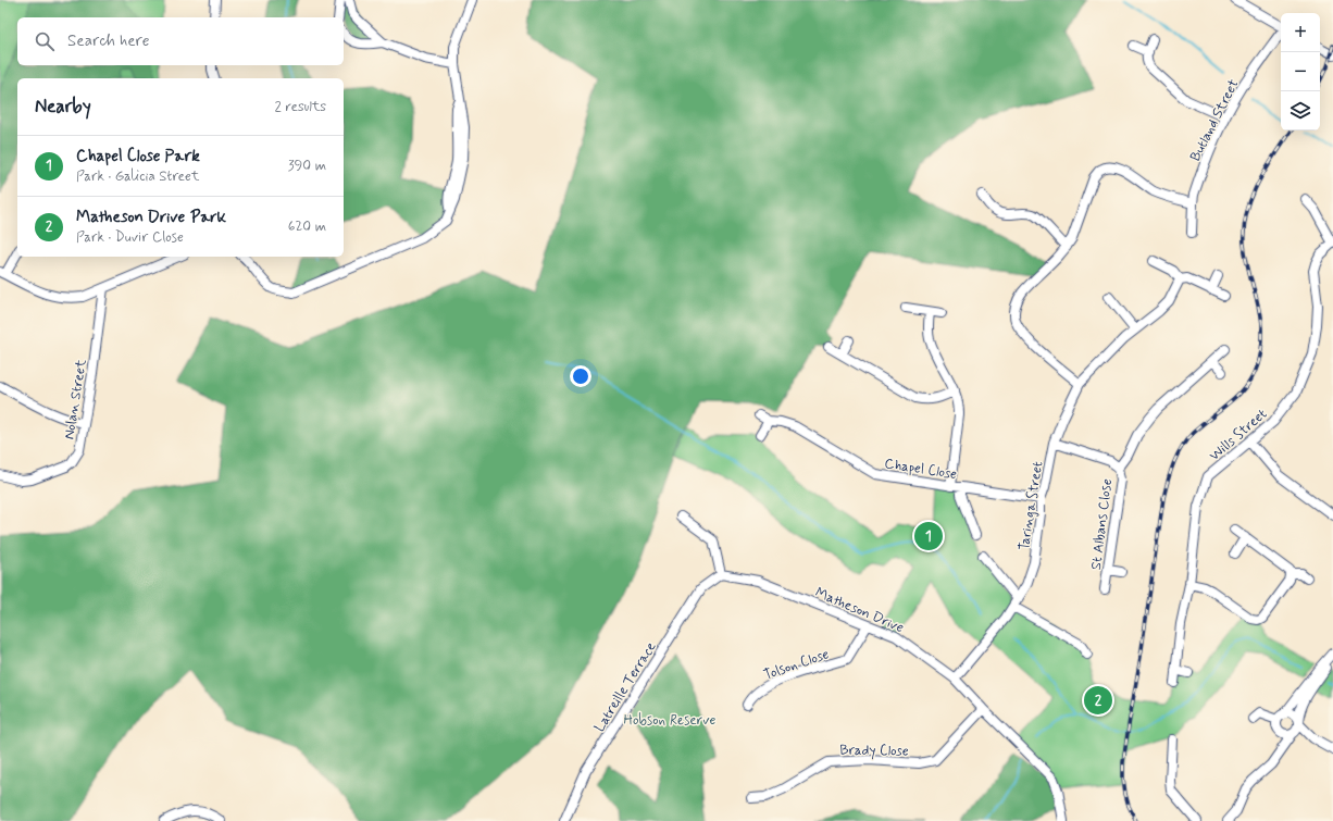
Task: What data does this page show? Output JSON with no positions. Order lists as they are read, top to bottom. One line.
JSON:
{"streets":{"street":["Butland Street","Nolan Street","Wills Street","Chapel Close","Taringa Street","St Albans Close","Matheson Drive","Tolson Close","Latreille Terrace","Brady Close"]},"crossings":[["Chapel Close","Taringa Street"],["Taringa Street","Matheson Drive"],["Matheson Drive","Tolson Close"],["Matheson Drive","Latreille Terrace"],["Matheson Drive","Brady Close"]],"parks":["Hobson Reserve"],"page":{"map_buttons":["+","−"],"search":"Search here","heading":["Nearby","2 results"],"list":[{"mark":"1","name":"Chapel Close Park","note":"Park · Galicia Street","value":"390 m"},{"mark":"2","name":"Matheson Drive Park","note":"Park · Duvir Close","value":"620 m"}],"pins":["1","2"]}}
